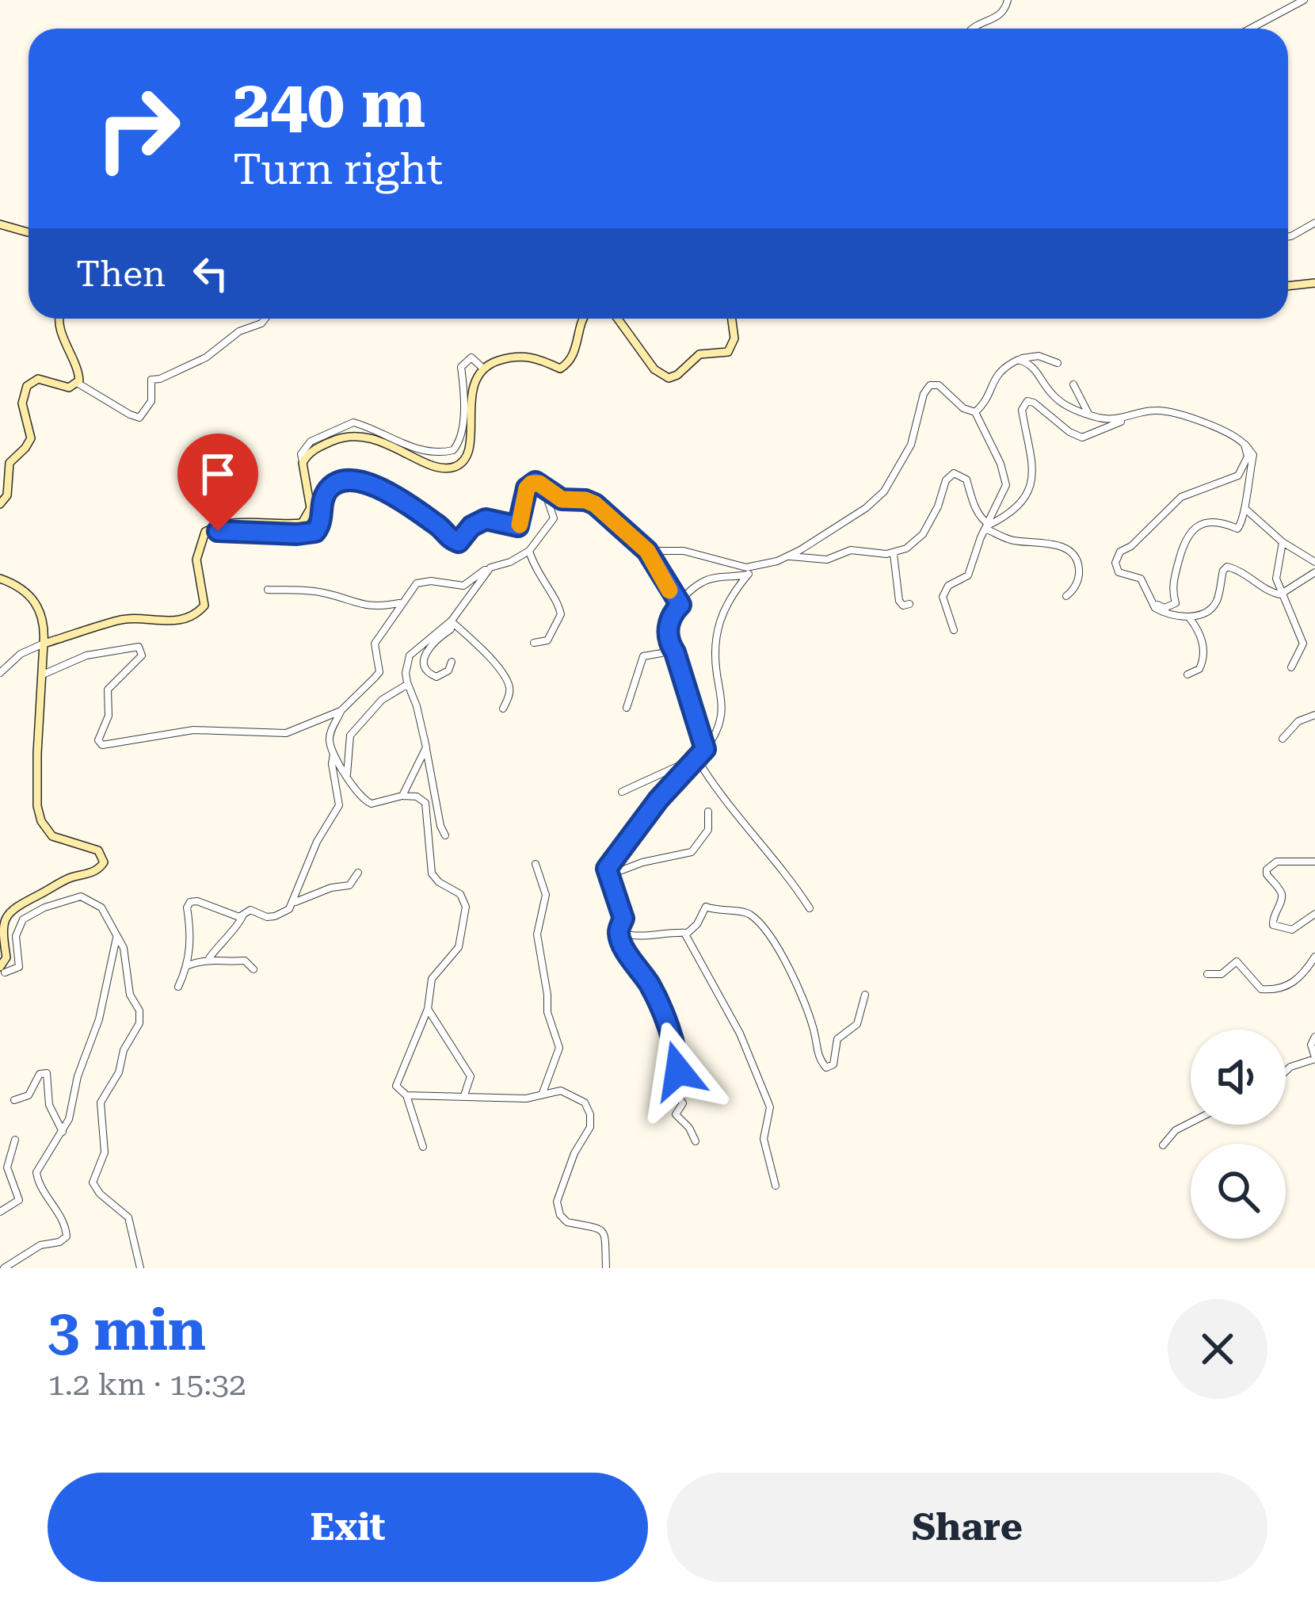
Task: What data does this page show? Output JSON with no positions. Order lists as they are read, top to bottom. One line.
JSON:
{"page":{"turn":["240 m","Turn right"],"then":"Then","heading":["3 min","1.2 km · 15:32"],"buttons":["Exit","Share"]}}
